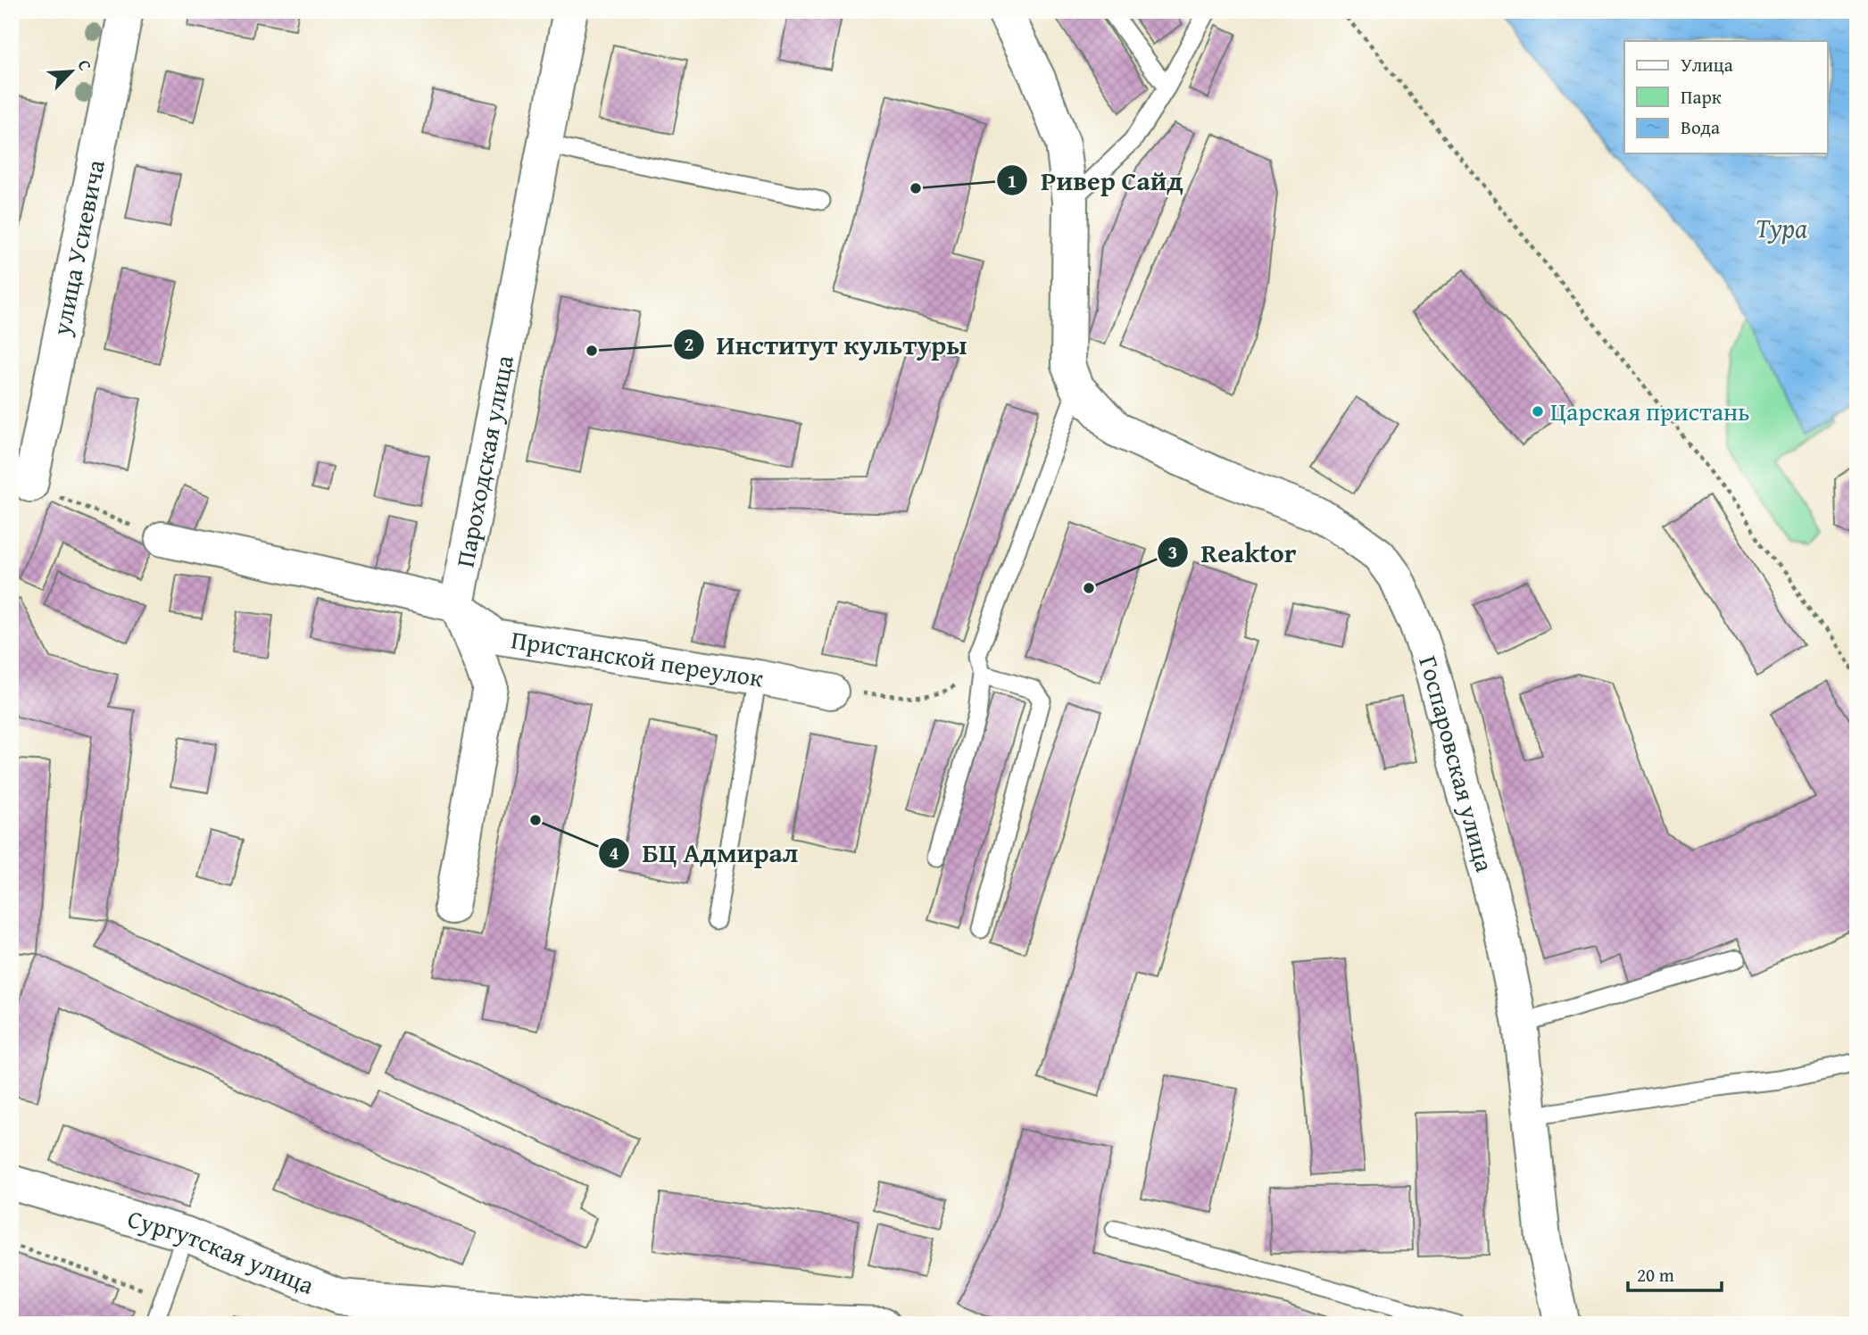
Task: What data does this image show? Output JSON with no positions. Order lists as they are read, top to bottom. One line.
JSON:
{"streets":{"street":["улица Усиевича","Пароходская улица","Пристанской переулок","Госпаровская улица","Сургутская улица"]},"crossings":[["Пароходская улица","Пристанской переулок"]],"water":["Тура"],"places":["Ривер Сайд","Институт культуры","Царская пристань","Reaktor","БЦ Адмирал"],"legend":["Улица","Парк","Вода"],"scale_bar":"20 m","north":"top right"}
